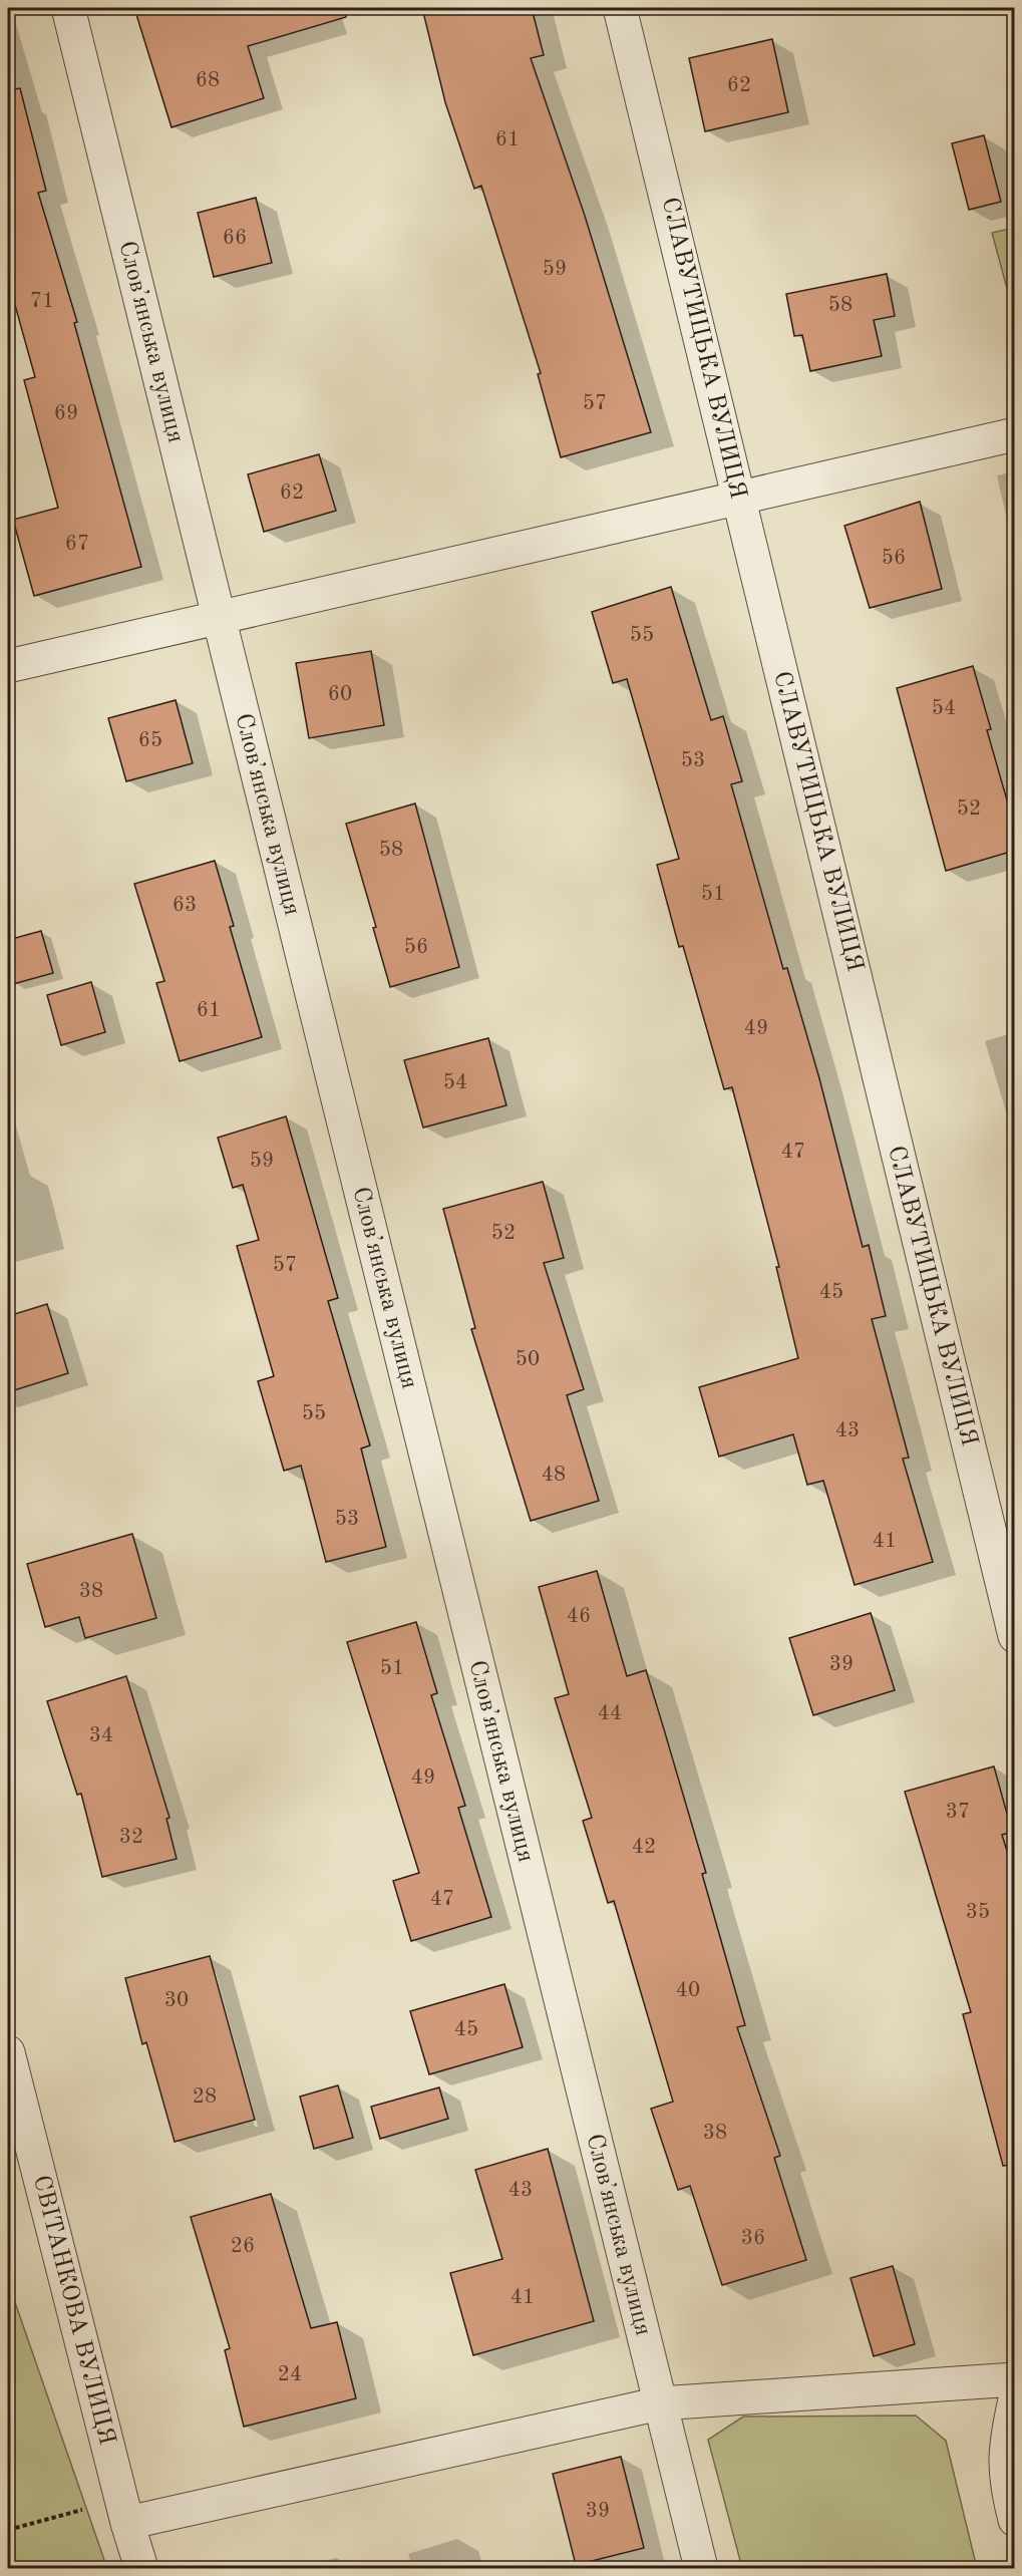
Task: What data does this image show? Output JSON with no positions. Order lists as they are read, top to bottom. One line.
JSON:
{"streets":{"street":["Словʼянська вулиця","СЛАВУТИЦЬКА ВУЛИЦЯ","СВІТАНКОВА ВУЛИЦЯ"]},"house_numbers":["68","62","61","66","59","71","58","57","69","62","67","56","55","60","54","65","53","52","58","51","63","56","61","49","54","47","59","52","57","45","50","55","43","48","53","41","38","46","39","51","44","34","49","37","32","42","47","35","40","30","45","28","38","43","36","26","41","24","39"]}
